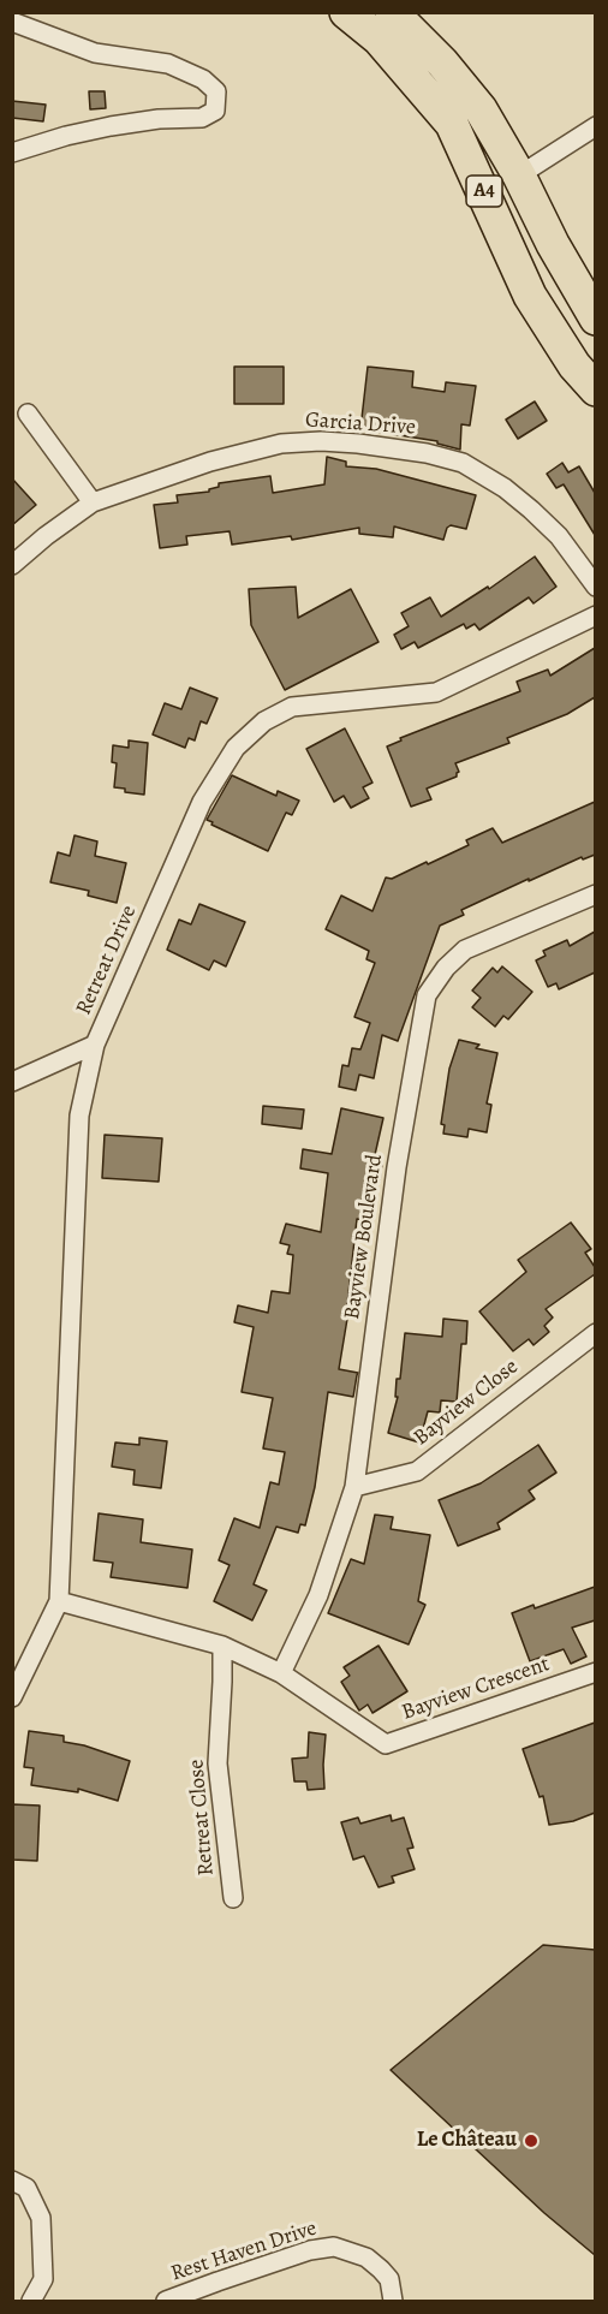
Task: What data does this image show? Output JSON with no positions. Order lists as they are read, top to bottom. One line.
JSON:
{"streets":{"highway":["A4"],"street":["Garcia Drive","Retreat Drive","Bayview Boulevard","Bayview Close","Bayview Crescent","Retreat Close","Rest Haven Drive"]},"crossings":[["Retreat Drive","Bayview Crescent"],["Bayview Boulevard","Bayview Close"],["Bayview Boulevard","Bayview Crescent"],["Bayview Crescent","Retreat Close"]],"places":["Le Château"]}
